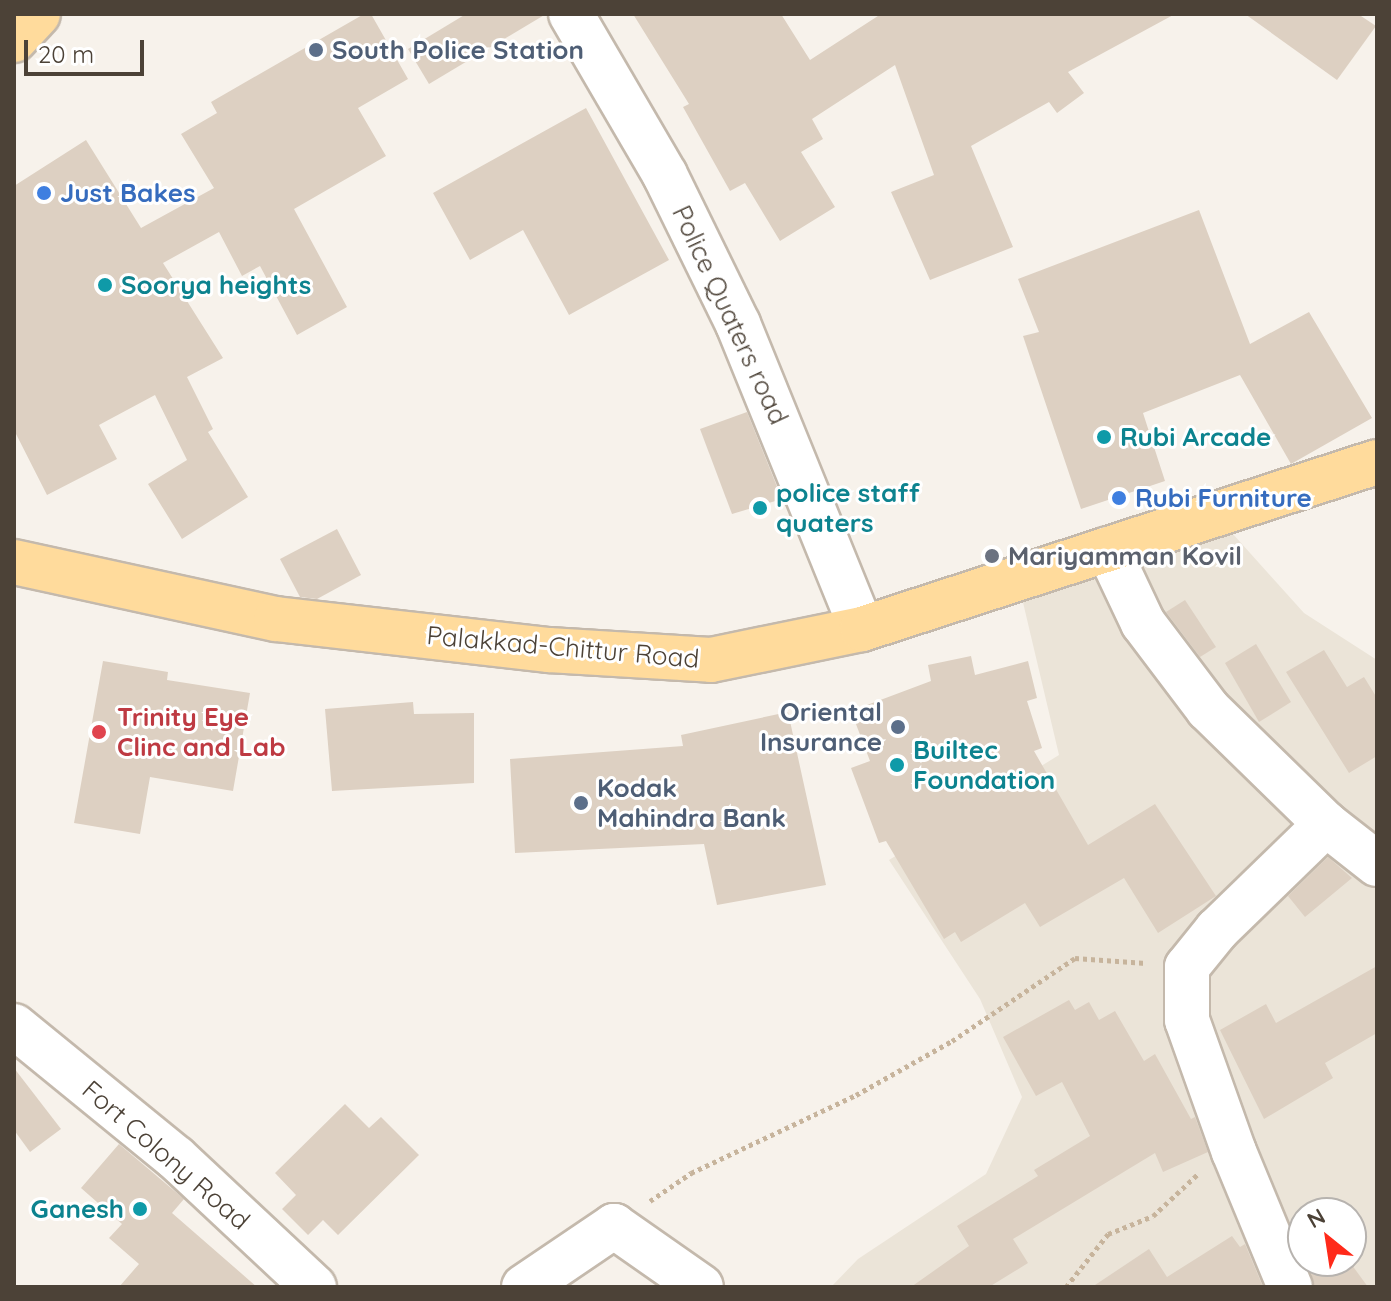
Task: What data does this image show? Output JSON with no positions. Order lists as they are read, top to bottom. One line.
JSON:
{"streets":{"main road":["Palakkad-Chittur Road"],"street":["Police Quaters road","Fort Colony Road"]},"crossings":[["Police Quaters road","Palakkad-Chittur Road"]],"places":["South Police Station","Just Bakes","Soorya heights","Rubi Arcade","Rubi Furniture","police staff quaters","Mariyamman Kovil","Oriental Insurance","Trinity Eye Clinc and Lab","Builtec Foundation","Kodak Mahindra Bank","Ganesh"],"scale_bar":"20 m","north":"top left"}
